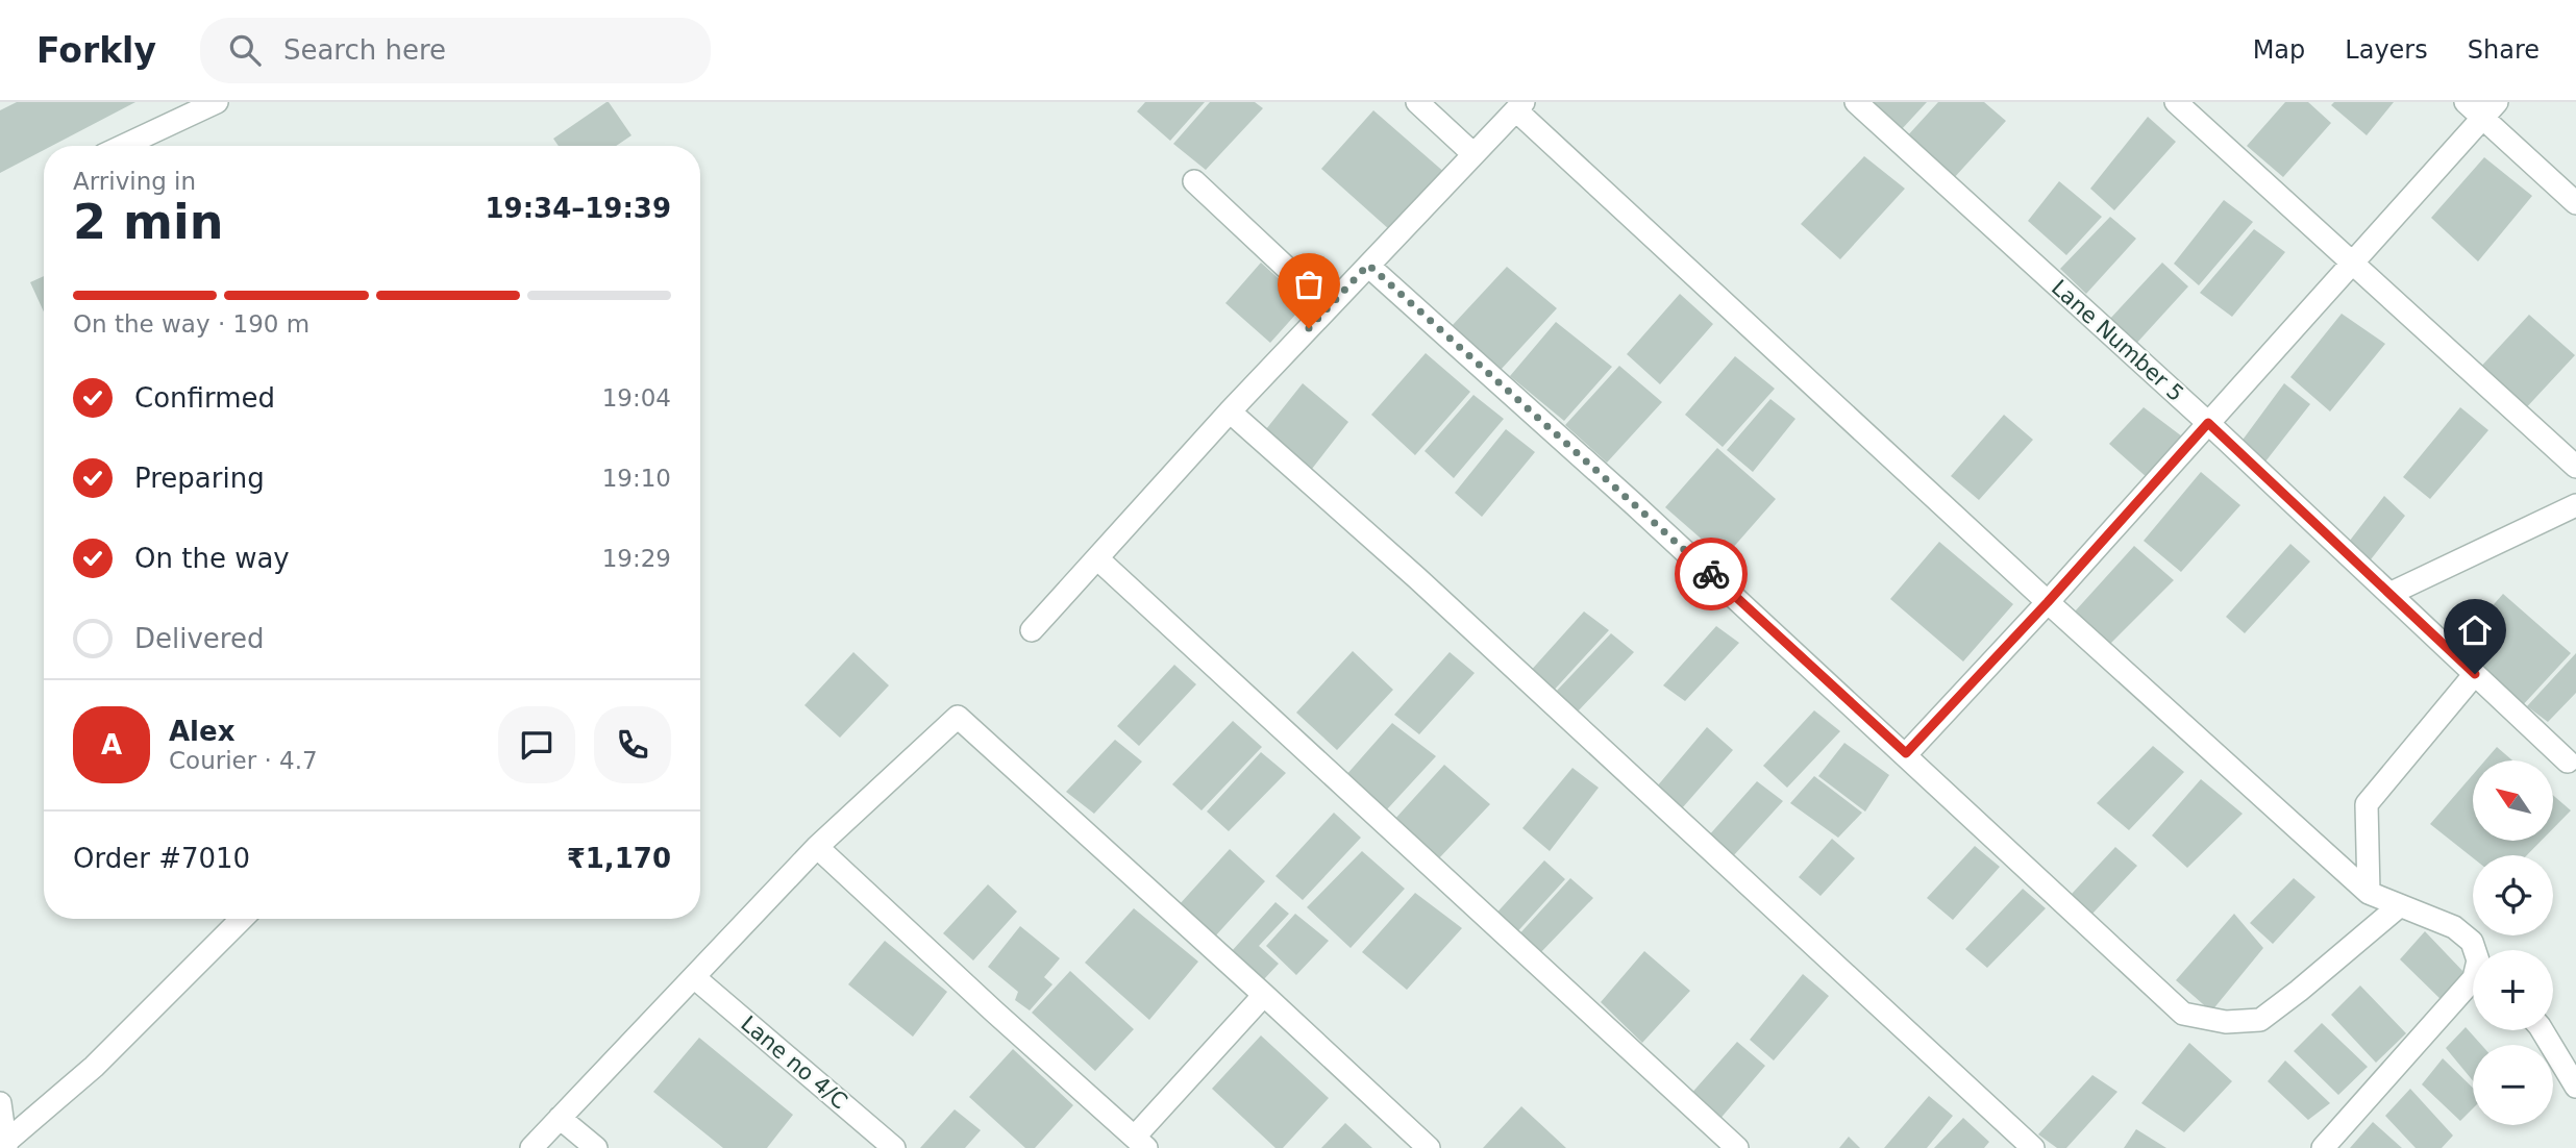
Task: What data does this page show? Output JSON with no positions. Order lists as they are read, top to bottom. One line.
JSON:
{"streets":{"street":["Lane Number 5","Lane no 4/C"]},"north":"top left","page":{"header":"Forkly","search":"Search here","nav":["Map","Layers","Share"],"heading":["2 min","Arriving in","19:34–19:39"],"panel":["Alex","Courier · 4.7","Order #7010","₹1,170"],"bar":"On the way · 190 m","list":[["Confirmed","19:04"],["Preparing","19:10"],["On the way","19:29"],"Delivered"],"round":"A","map_buttons":["+","−"]}}
